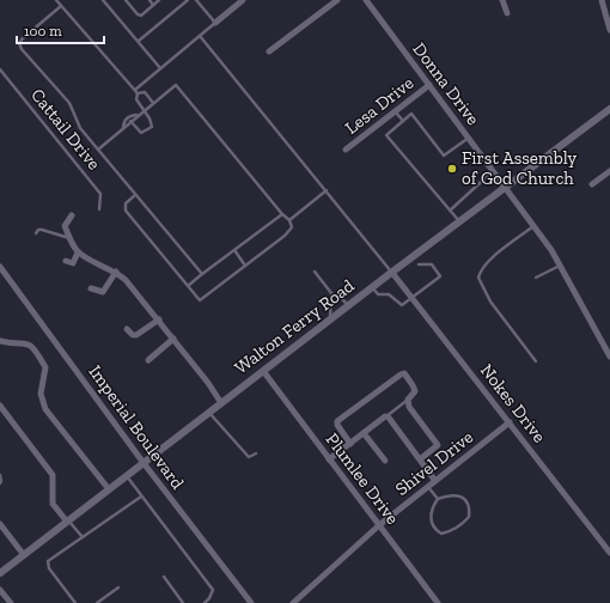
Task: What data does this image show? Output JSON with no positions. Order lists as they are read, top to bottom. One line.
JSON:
{"streets":{"street":["Donna Drive","Lesa Drive","Walton Ferry Road","Nokes Drive","Imperial Boulevard","Shivel Drive","Plumlee Drive"],"lane":["Cattail Drive"]},"crossings":[["Donna Drive","Lesa Drive"],["Donna Drive","Walton Ferry Road"],["Walton Ferry Road","Nokes Drive"],["Walton Ferry Road","Imperial Boulevard"],["Walton Ferry Road","Plumlee Drive"],["Nokes Drive","Shivel Drive"],["Shivel Drive","Plumlee Drive"]],"places":["First Assembly of God Church"],"scale_bar":"100 m"}
